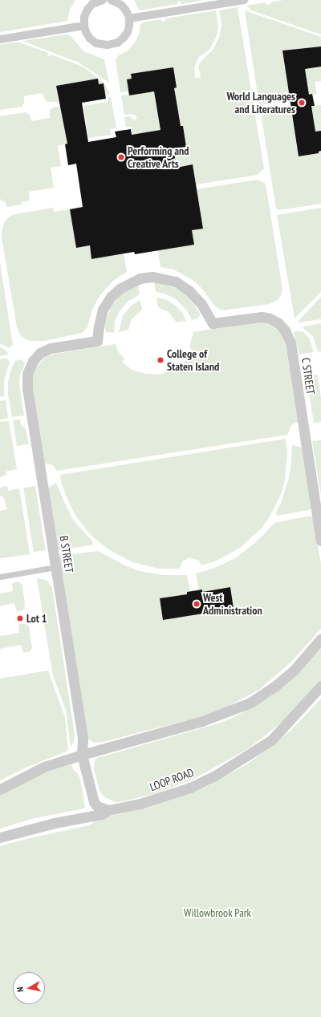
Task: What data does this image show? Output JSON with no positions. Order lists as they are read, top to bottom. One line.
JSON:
{"streets":{"street":["C STREET","B STREET","LOOP ROAD"]},"crossings":[["C STREET","B STREET"],["B STREET","LOOP ROAD"]],"parks":["Willowbrook Park"],"places":["World Languages and Literatures","Performing and Creative Arts","College of Staten Island","West Administration","Lot 1"],"north":"left"}
